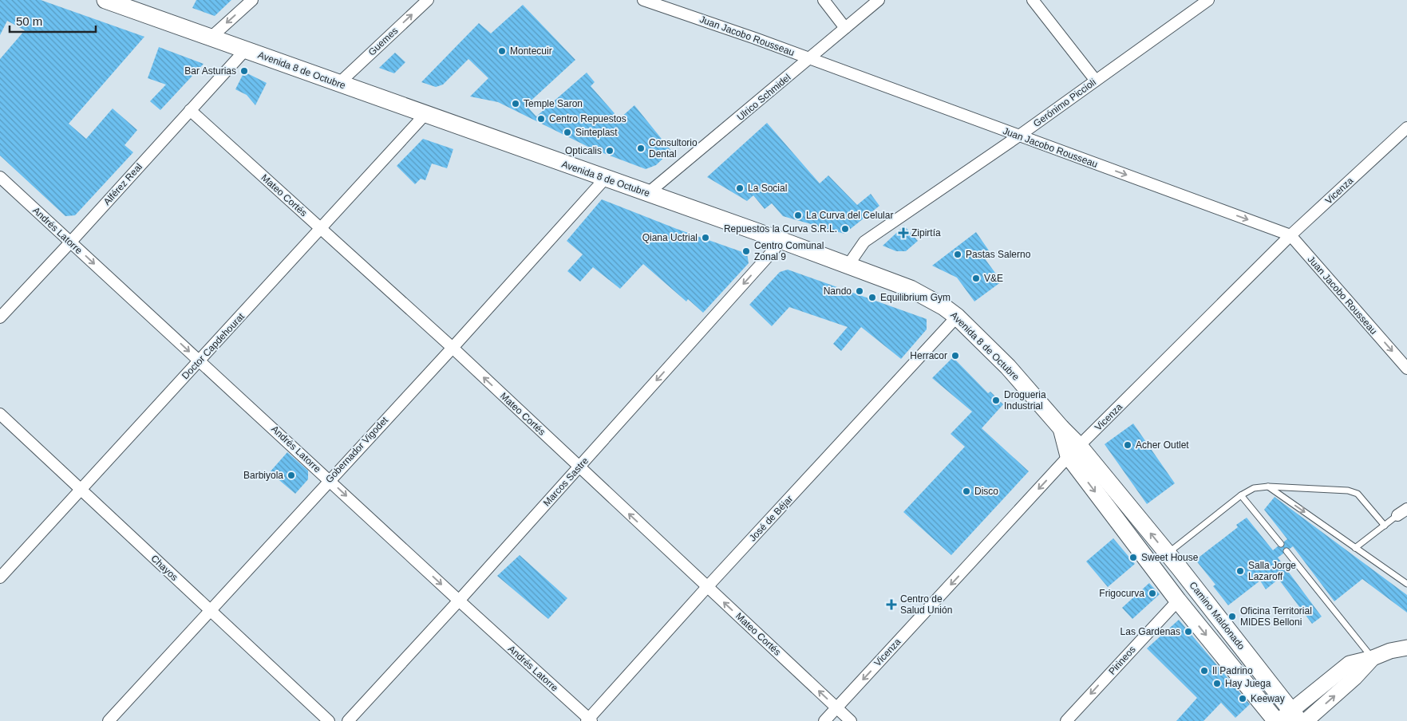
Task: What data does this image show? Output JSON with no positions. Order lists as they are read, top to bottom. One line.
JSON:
{"streets":{"main road":["Avenida 8 de Octubre","Camino Maldonado"],"street":["Juan Jacobo Rousseau","Guemes","Ulrico Schmidel","Gerónimo Piccioli","Alférez Real","Vicenza","Mateo Cortés","Andrés Latorre","Doctor Capdehourat","Gobernador Vigodet","Marcos Sastre","José de Béjar","Chayos","Pirineos"]},"crossings":[["Juan Jacobo Rousseau","Ulrico Schmidel"],["Juan Jacobo Rousseau","Gerónimo Piccioli"],["Juan Jacobo Rousseau","Vicenza"],["Guemes","Avenida 8 de Octubre"],["Avenida 8 de Octubre","Ulrico Schmidel"],["Avenida 8 de Octubre","Gerónimo Piccioli"],["Avenida 8 de Octubre","Alférez Real"],["Avenida 8 de Octubre","Vicenza"],["Avenida 8 de Octubre","Doctor Capdehourat"],["Avenida 8 de Octubre","Gobernador Vigodet"],["Avenida 8 de Octubre","Marcos Sastre"],["Avenida 8 de Octubre","José de Béjar"],["Avenida 8 de Octubre","Camino Maldonado"],["Avenida 8 de Octubre","Pirineos"],["Alférez Real","Mateo Cortés"],["Alférez Real","Andrés Latorre"],["Vicenza","Mateo Cortés"],["Mateo Cortés","Doctor Capdehourat"],["Mateo Cortés","Gobernador Vigodet"],["Mateo Cortés","Marcos Sastre"],["Mateo Cortés","José de Béjar"],["Andrés Latorre","Doctor Capdehourat"],["Andrés Latorre","Gobernador Vigodet"],["Andrés Latorre","Marcos Sastre"],["Andrés Latorre","José de Béjar"],["Doctor Capdehourat","Chayos"],["Gobernador Vigodet","Chayos"],["Camino Maldonado","Pirineos"]],"one_way":["Juan Jacobo Rousseau","Guemes","Vicenza","Mateo Cortés","Andrés Latorre","Marcos Sastre","Pirineos"],"places":{"other":["Montecuir","Bar Asturias","Temple Saron","Centro Repuestos","Sinteplast","Consultorio Dental","Opticalis","La Social","La Curva del Celular","Repuestos la Curva S.R.L.","Qiana Uctrial","Centro Comunal Zonal 9","Pastas Salerno","V&E","Nando","Equilibrium Gym","Herracor","Drogueria Industrial","Acher Outlet","Barbiyola","Disco","Sweet House","Salla Jorge Lazaroff","Frigocurva","Oficina Territorial MIDES Belloni","Las Gardenas","Il Padrino","Hay Juega","Keeway"],"health":["Zipirtía","Centro de Salud Unión"]},"scale_bar":"50 m"}
